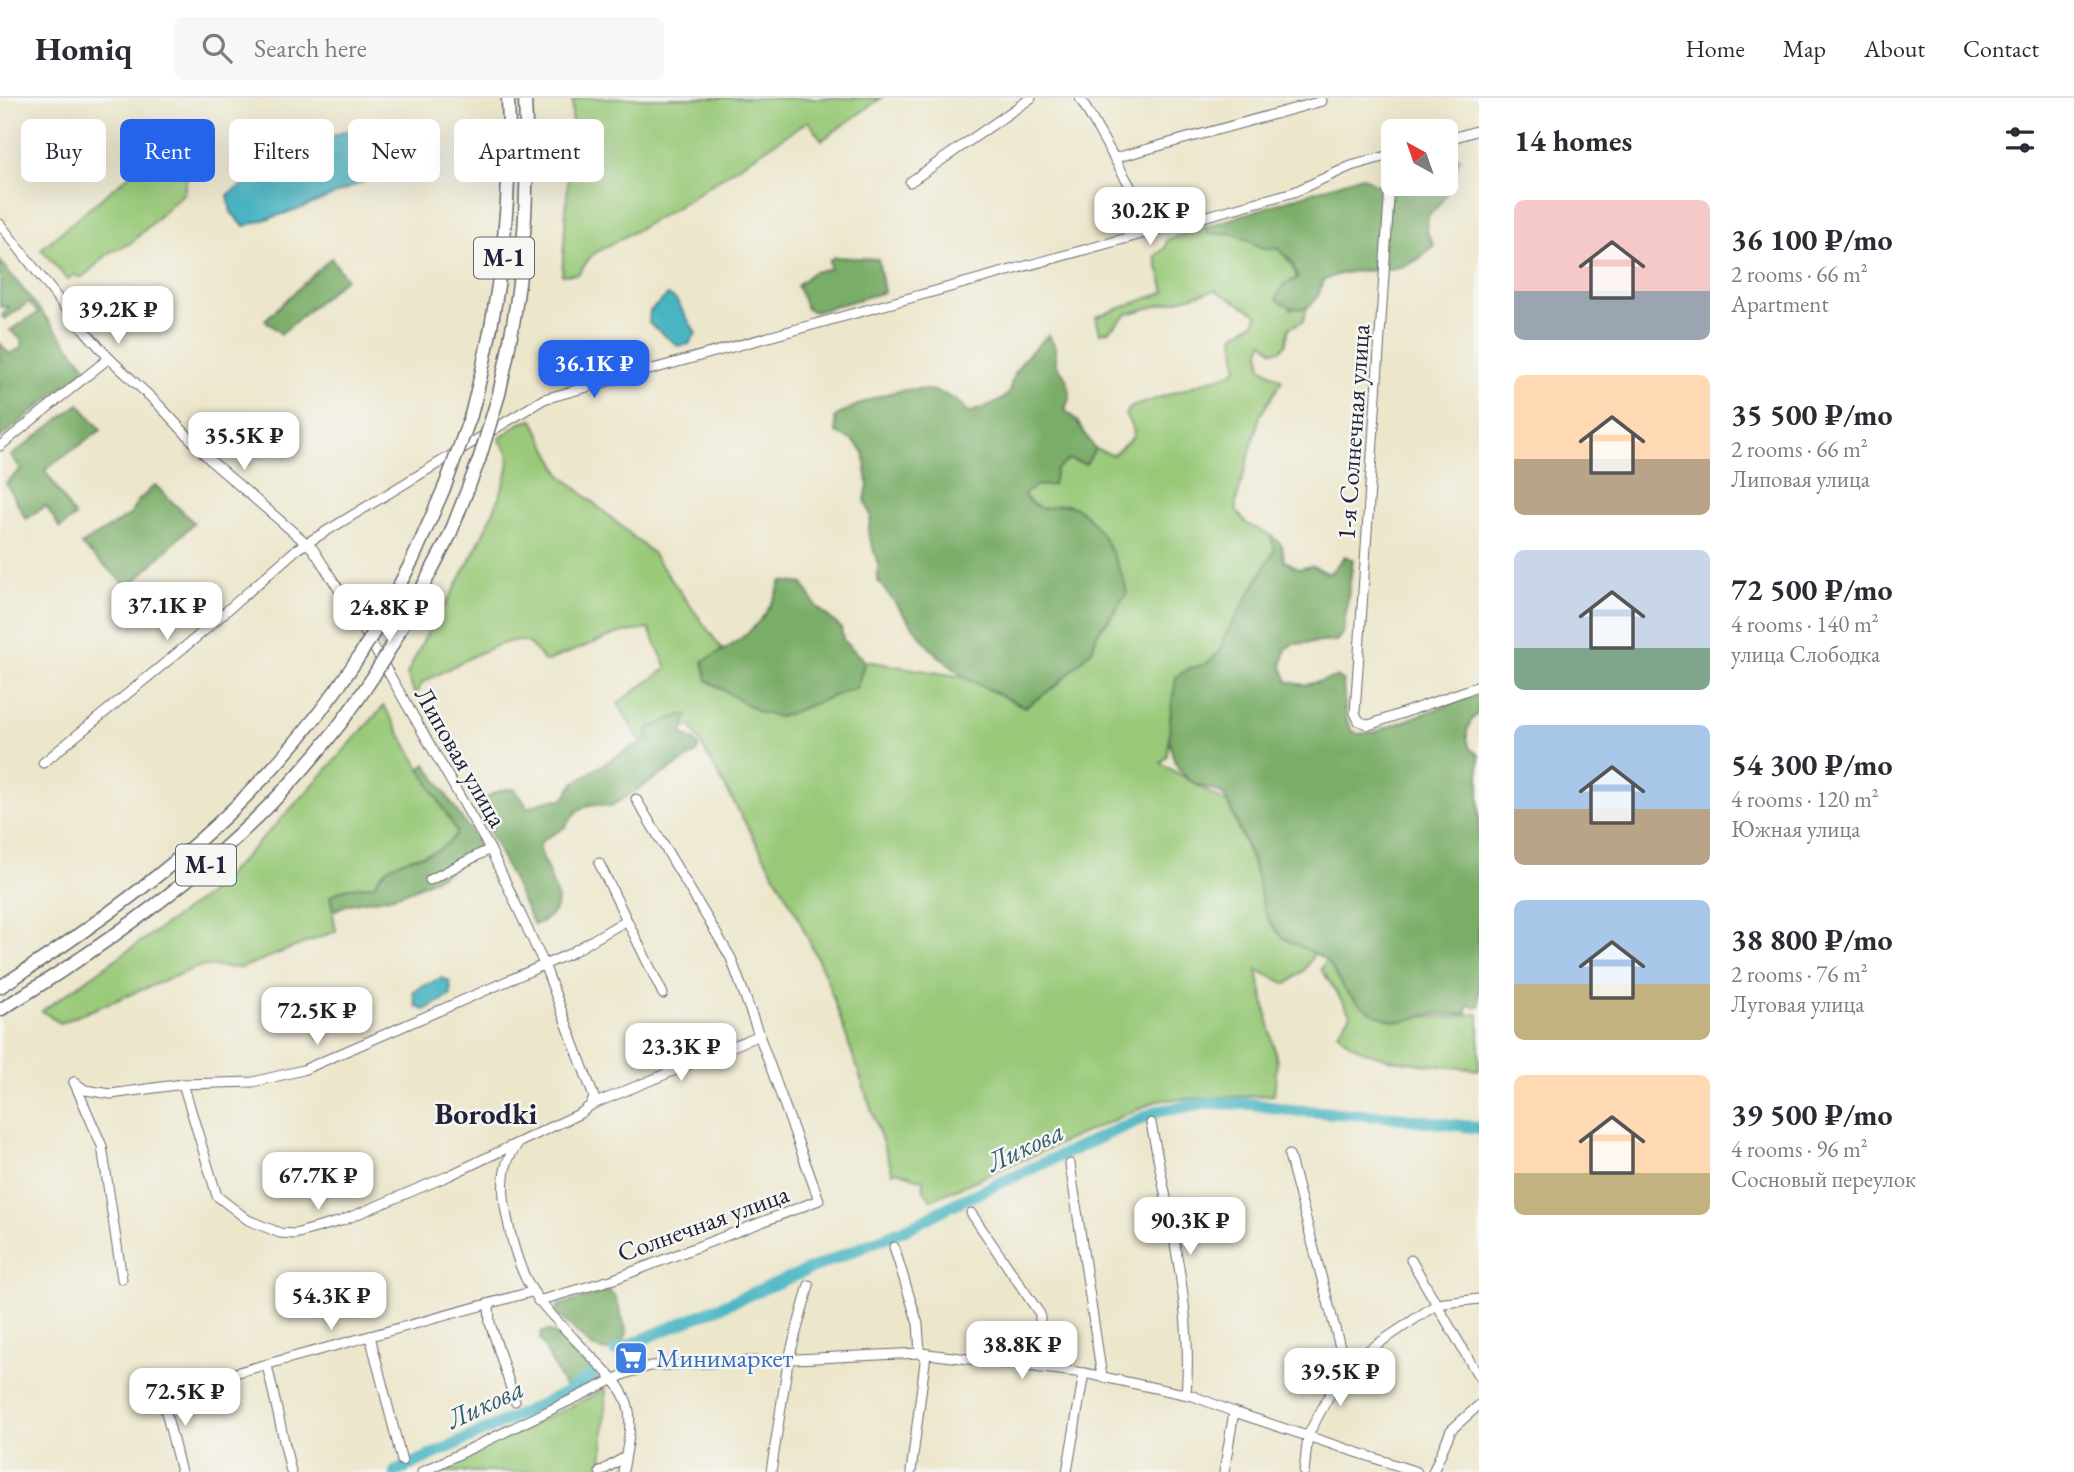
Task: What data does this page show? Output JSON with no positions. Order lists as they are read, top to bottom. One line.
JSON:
{"streets":{"highway":["М-1"],"street":["1-я Солнечная улица","Липовая улица","Солнечная улица"]},"districts":["Borodki"],"water":["Ликова"],"places":{"supermarket":["Минимаркет"]},"north":"top left","page":{"header":"Homiq","search":"Search here","nav":["Home","Map","About","Contact"],"heading":"14 homes","chip":["Buy","Rent","Filters","New","Apartment"],"list":[{"name":"36 100 ₽/mo","note":"2 rooms · 66 m² · Apartment"},{"name":"35 500 ₽/mo","note":"2 rooms · 66 m² · Липовая улица"},{"name":"72 500 ₽/mo","note":"4 rooms · 140 m² · улица Слободка"},{"name":"54 300 ₽/mo","note":"4 rooms · 120 m² · Южная улица"},{"name":"38 800 ₽/mo","note":"2 rooms · 76 m² · Луговая улица"},{"name":"39 500 ₽/mo","note":"4 rooms · 96 m² · Сосновый переулок"}],"price":["30.2K ₽","39.2K ₽","36.1K ₽","35.5K ₽","37.1K ₽","24.8K ₽","72.5K ₽","23.3K ₽","67.7K ₽","90.3K ₽","54.3K ₽","38.8K ₽","39.5K ₽","72.5K ₽"]}}
